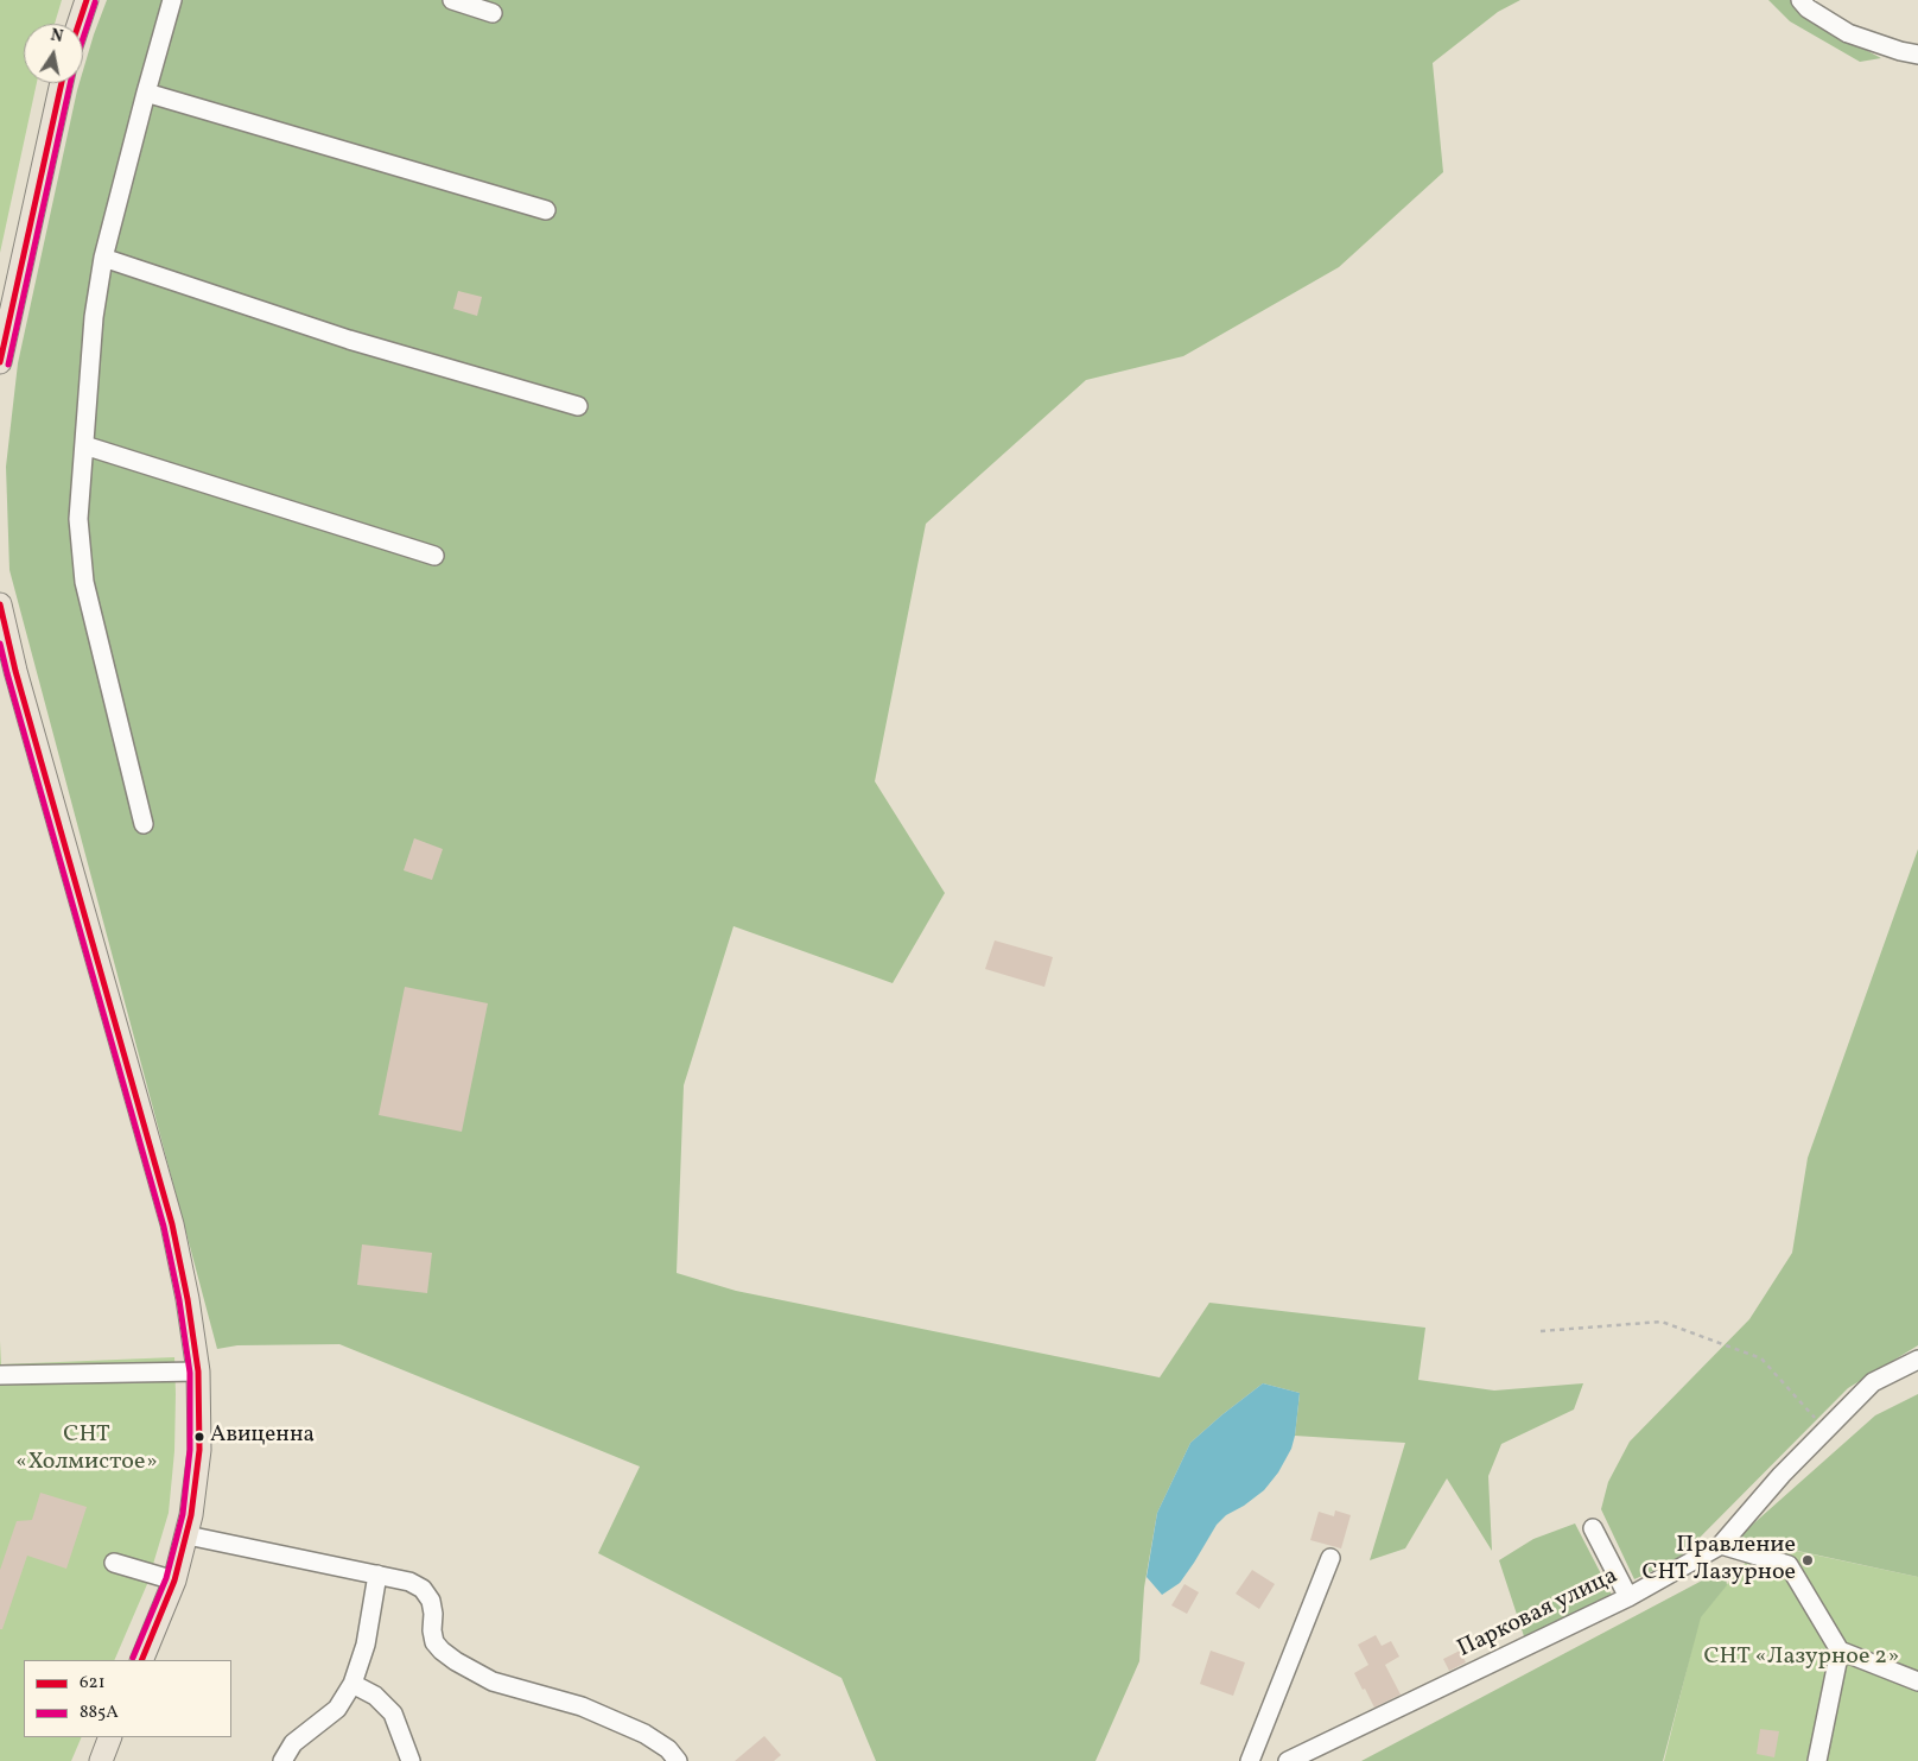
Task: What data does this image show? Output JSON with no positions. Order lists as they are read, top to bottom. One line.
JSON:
{"streets":{"street":["Парковая улица"]},"parks":["СНТ «Холмистое»","СНТ «Лазурное 2»"],"places":["Авиценна","Правление СНТ Лазурное"],"lines":["transit line 621","transit line 885А"],"legend":["621","885А"],"north":"top"}
